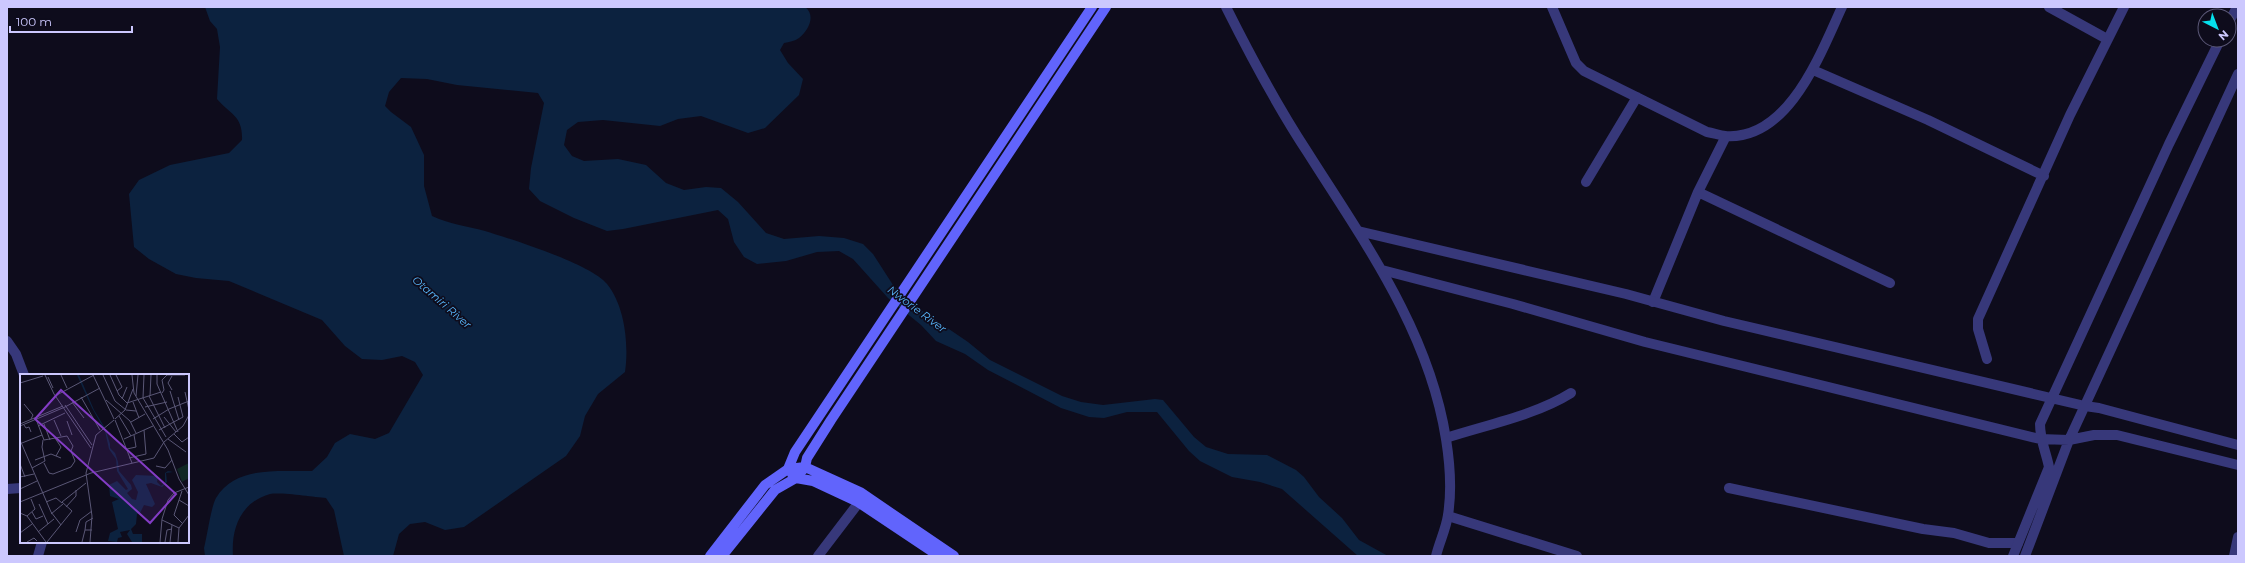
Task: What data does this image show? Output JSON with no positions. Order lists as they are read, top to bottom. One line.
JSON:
{"water":["Otamiri River","Nworie River"],"scale_bar":"100 m","north":"bottom right"}
